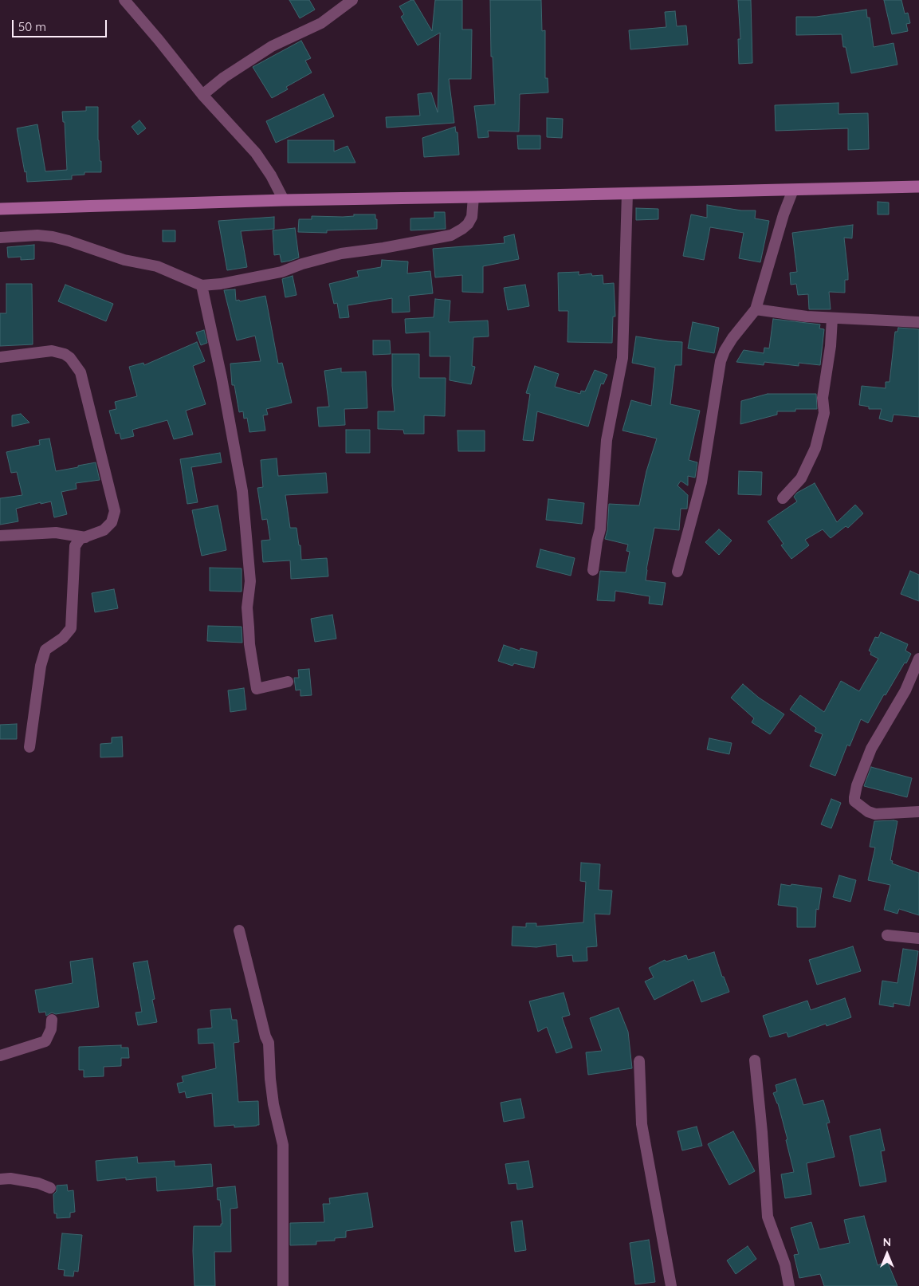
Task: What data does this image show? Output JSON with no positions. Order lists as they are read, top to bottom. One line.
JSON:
{"scale_bar":"50 m","north":"top"}
